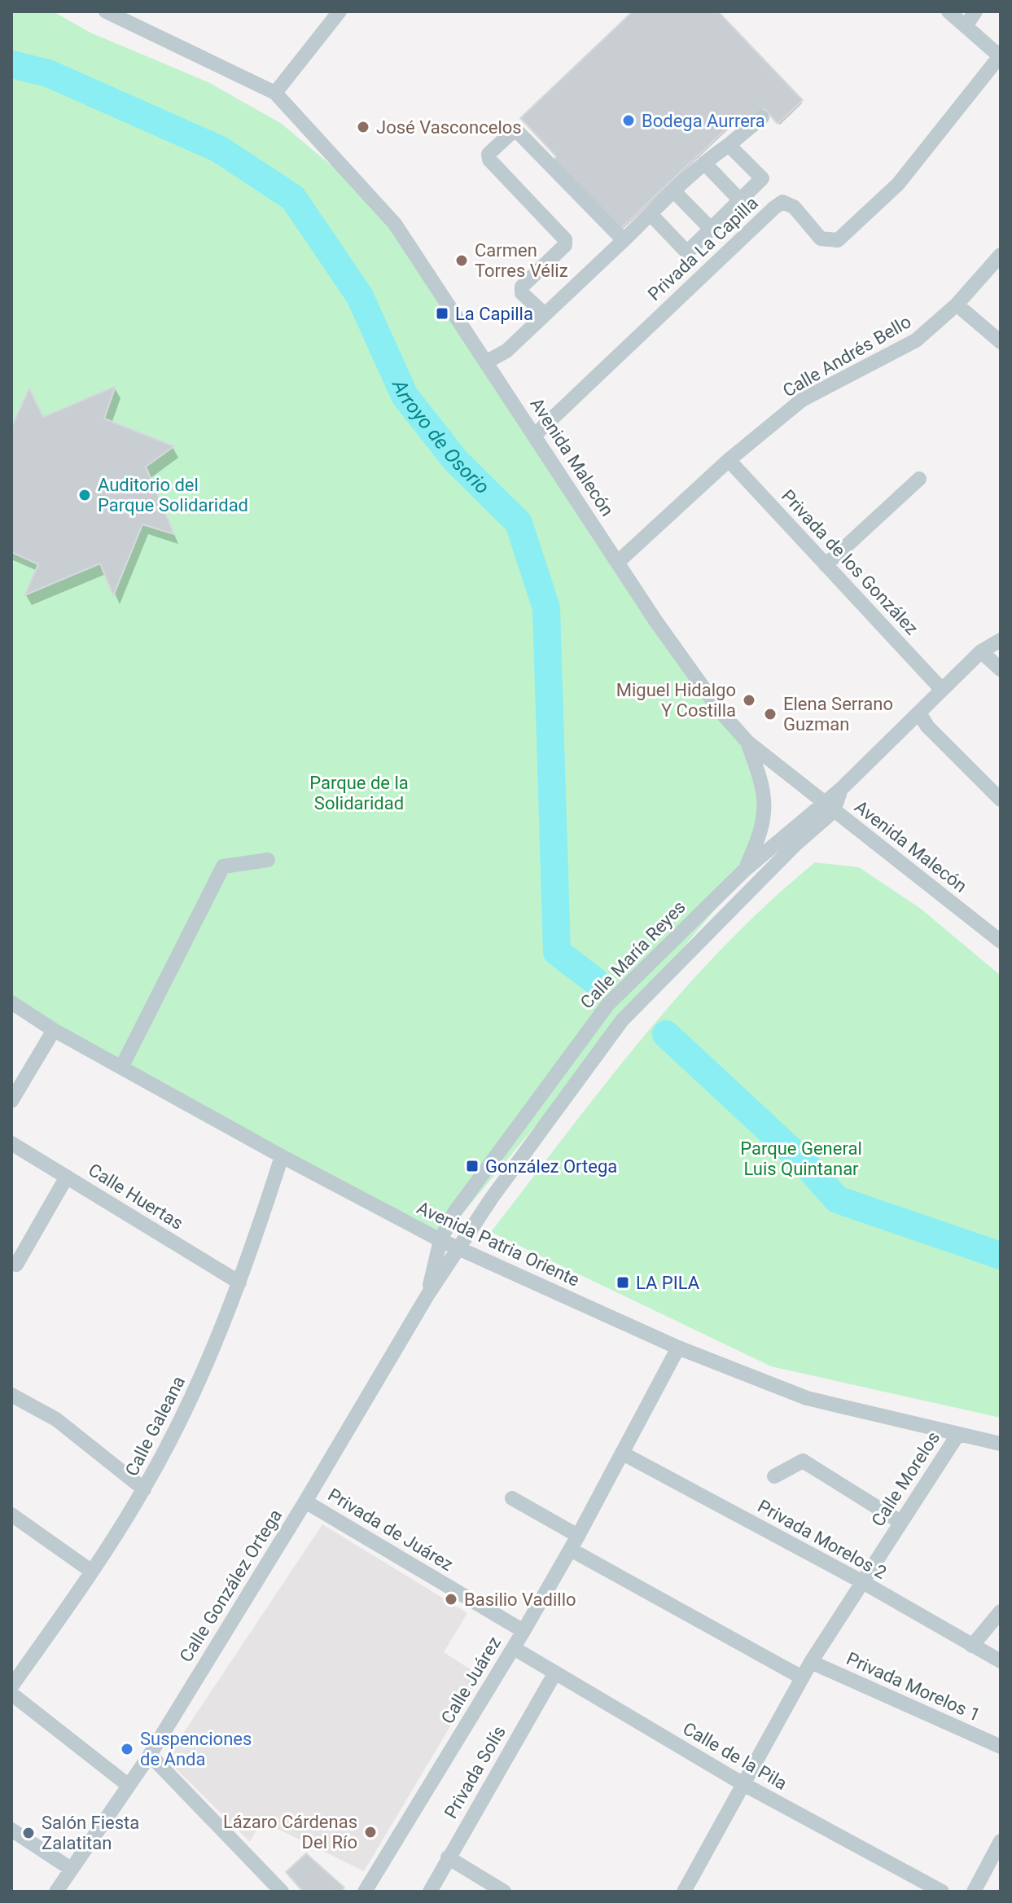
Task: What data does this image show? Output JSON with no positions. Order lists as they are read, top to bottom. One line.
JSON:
{"streets":{"street":["Privada La Capilla","Calle Andrés Bello","Avenida Malecón","Privada de los González","Calle María Reyes","Calle Huertas","Avenida Patria Oriente","Calle Galeana","Calle Morelos","Privada de Juárez","Privada Morelos 2","Calle González Ortega","Calle Juárez","Privada Morelos 1","Calle de la Pila","Privada Solís"]},"crossings":[["Privada La Capilla","Avenida Malecón"],["Calle Andrés Bello","Avenida Malecón"],["Calle Andrés Bello","Privada de los González"],["Avenida Malecón","Calle María Reyes"],["Calle María Reyes","Avenida Patria Oriente"],["Calle María Reyes","Calle González Ortega"],["Calle Huertas","Calle Galeana"],["Avenida Patria Oriente","Calle Galeana"],["Avenida Patria Oriente","Calle Morelos"],["Avenida Patria Oriente","Calle González Ortega"],["Avenida Patria Oriente","Calle Juárez"],["Calle Morelos","Privada Morelos 2"],["Calle Morelos","Privada Morelos 1"],["Calle Morelos","Calle de la Pila"],["Privada de Juárez","Calle González Ortega"],["Privada de Juárez","Calle Juárez"],["Privada Morelos 2","Calle Juárez"],["Calle Juárez","Calle de la Pila"],["Calle de la Pila","Privada Solís"]],"water":["Arroyo de Osorio"],"parks":["Parque de la Solidaridad","Parque General Luis Quintanar"],"places":{"other":["Bodega Aurrera","José Vasconcelos","Carmen Torres Véliz","Auditorio del Parque Solidaridad","Miguel Hidalgo Y Costilla","Elena Serrano Guzman","Basilio Vadillo","Suspenciones de Anda","Lázaro Cárdenas Del Río","Salón Fiesta Zalatitan"],"transit":["La Capilla","González Ortega","LA PILA"]}}
